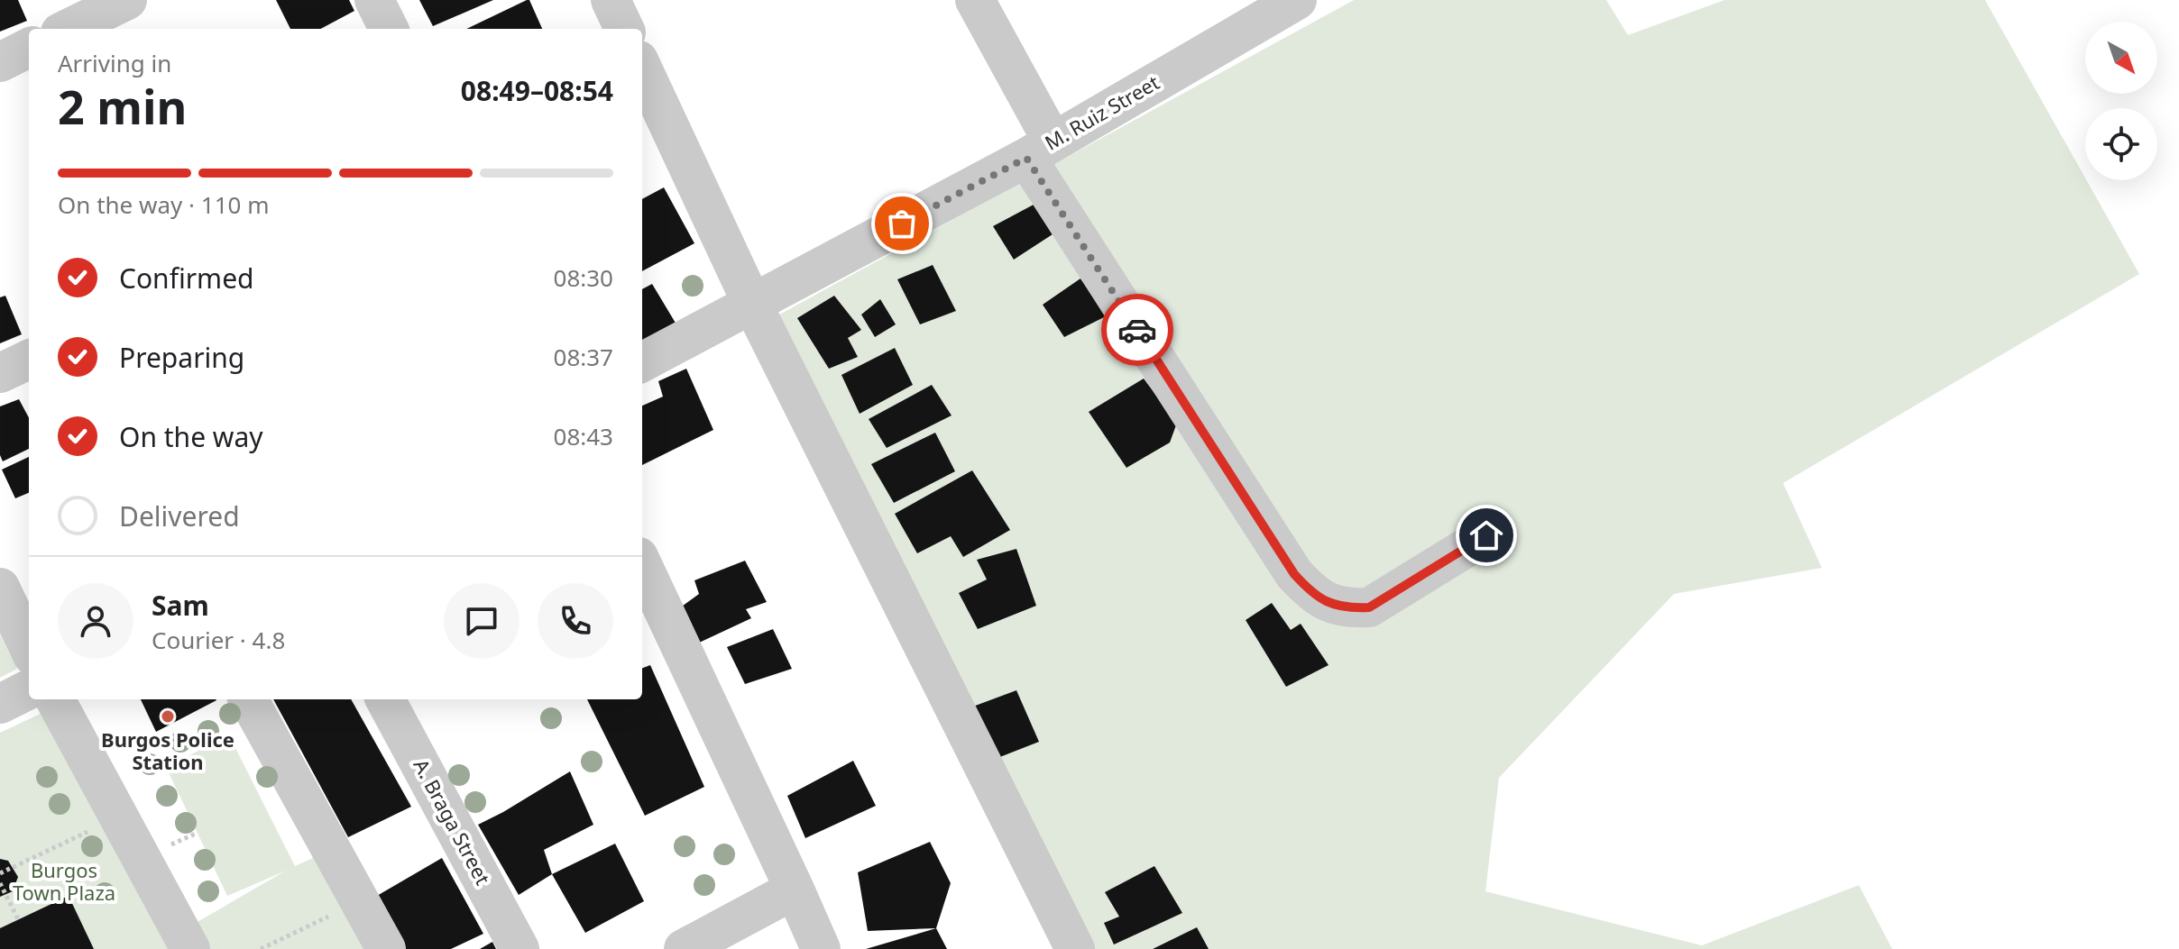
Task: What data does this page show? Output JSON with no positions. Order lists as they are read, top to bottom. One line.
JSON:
{"streets":{"street":["M. Ruiz Street","A. Braga Street"]},"parks":["Burgos Town Plaza"],"places":["Burgos Police Station"],"north":"bottom right","page":{"heading":["2 min","Arriving in","08:49–08:54"],"panel":["Sam","Courier · 4.8"],"bar":"On the way · 110 m","list":[["Confirmed","08:30"],["Preparing","08:37"],["On the way","08:43"],"Delivered"]}}
